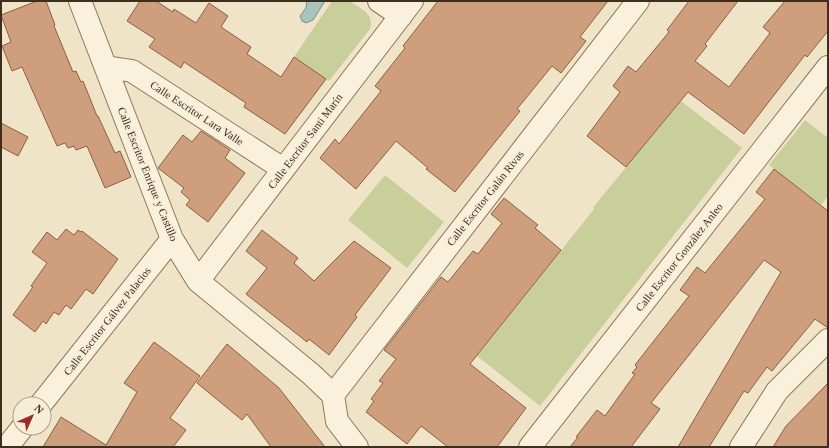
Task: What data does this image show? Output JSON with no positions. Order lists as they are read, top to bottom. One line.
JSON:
{"streets":{"street":["Calle Escritor Lara Valle","Calle Escritor Santi Marín","Calle Escritor Enrique y Castillo","Calle Escritor Galán Rivas","Calle Escritor González Anleo","Calle Escritor Gálvez Palacios"]},"crossings":[["Calle Escritor Lara Valle","Calle Escritor Santi Marín"],["Calle Escritor Lara Valle","Calle Escritor Enrique y Castillo"],["Calle Escritor Santi Marín","Calle Escritor Enrique y Castillo"],["Calle Escritor Enrique y Castillo","Calle Escritor Galán Rivas"],["Calle Escritor Enrique y Castillo","Calle Escritor Gálvez Palacios"]],"north":"top right"}
